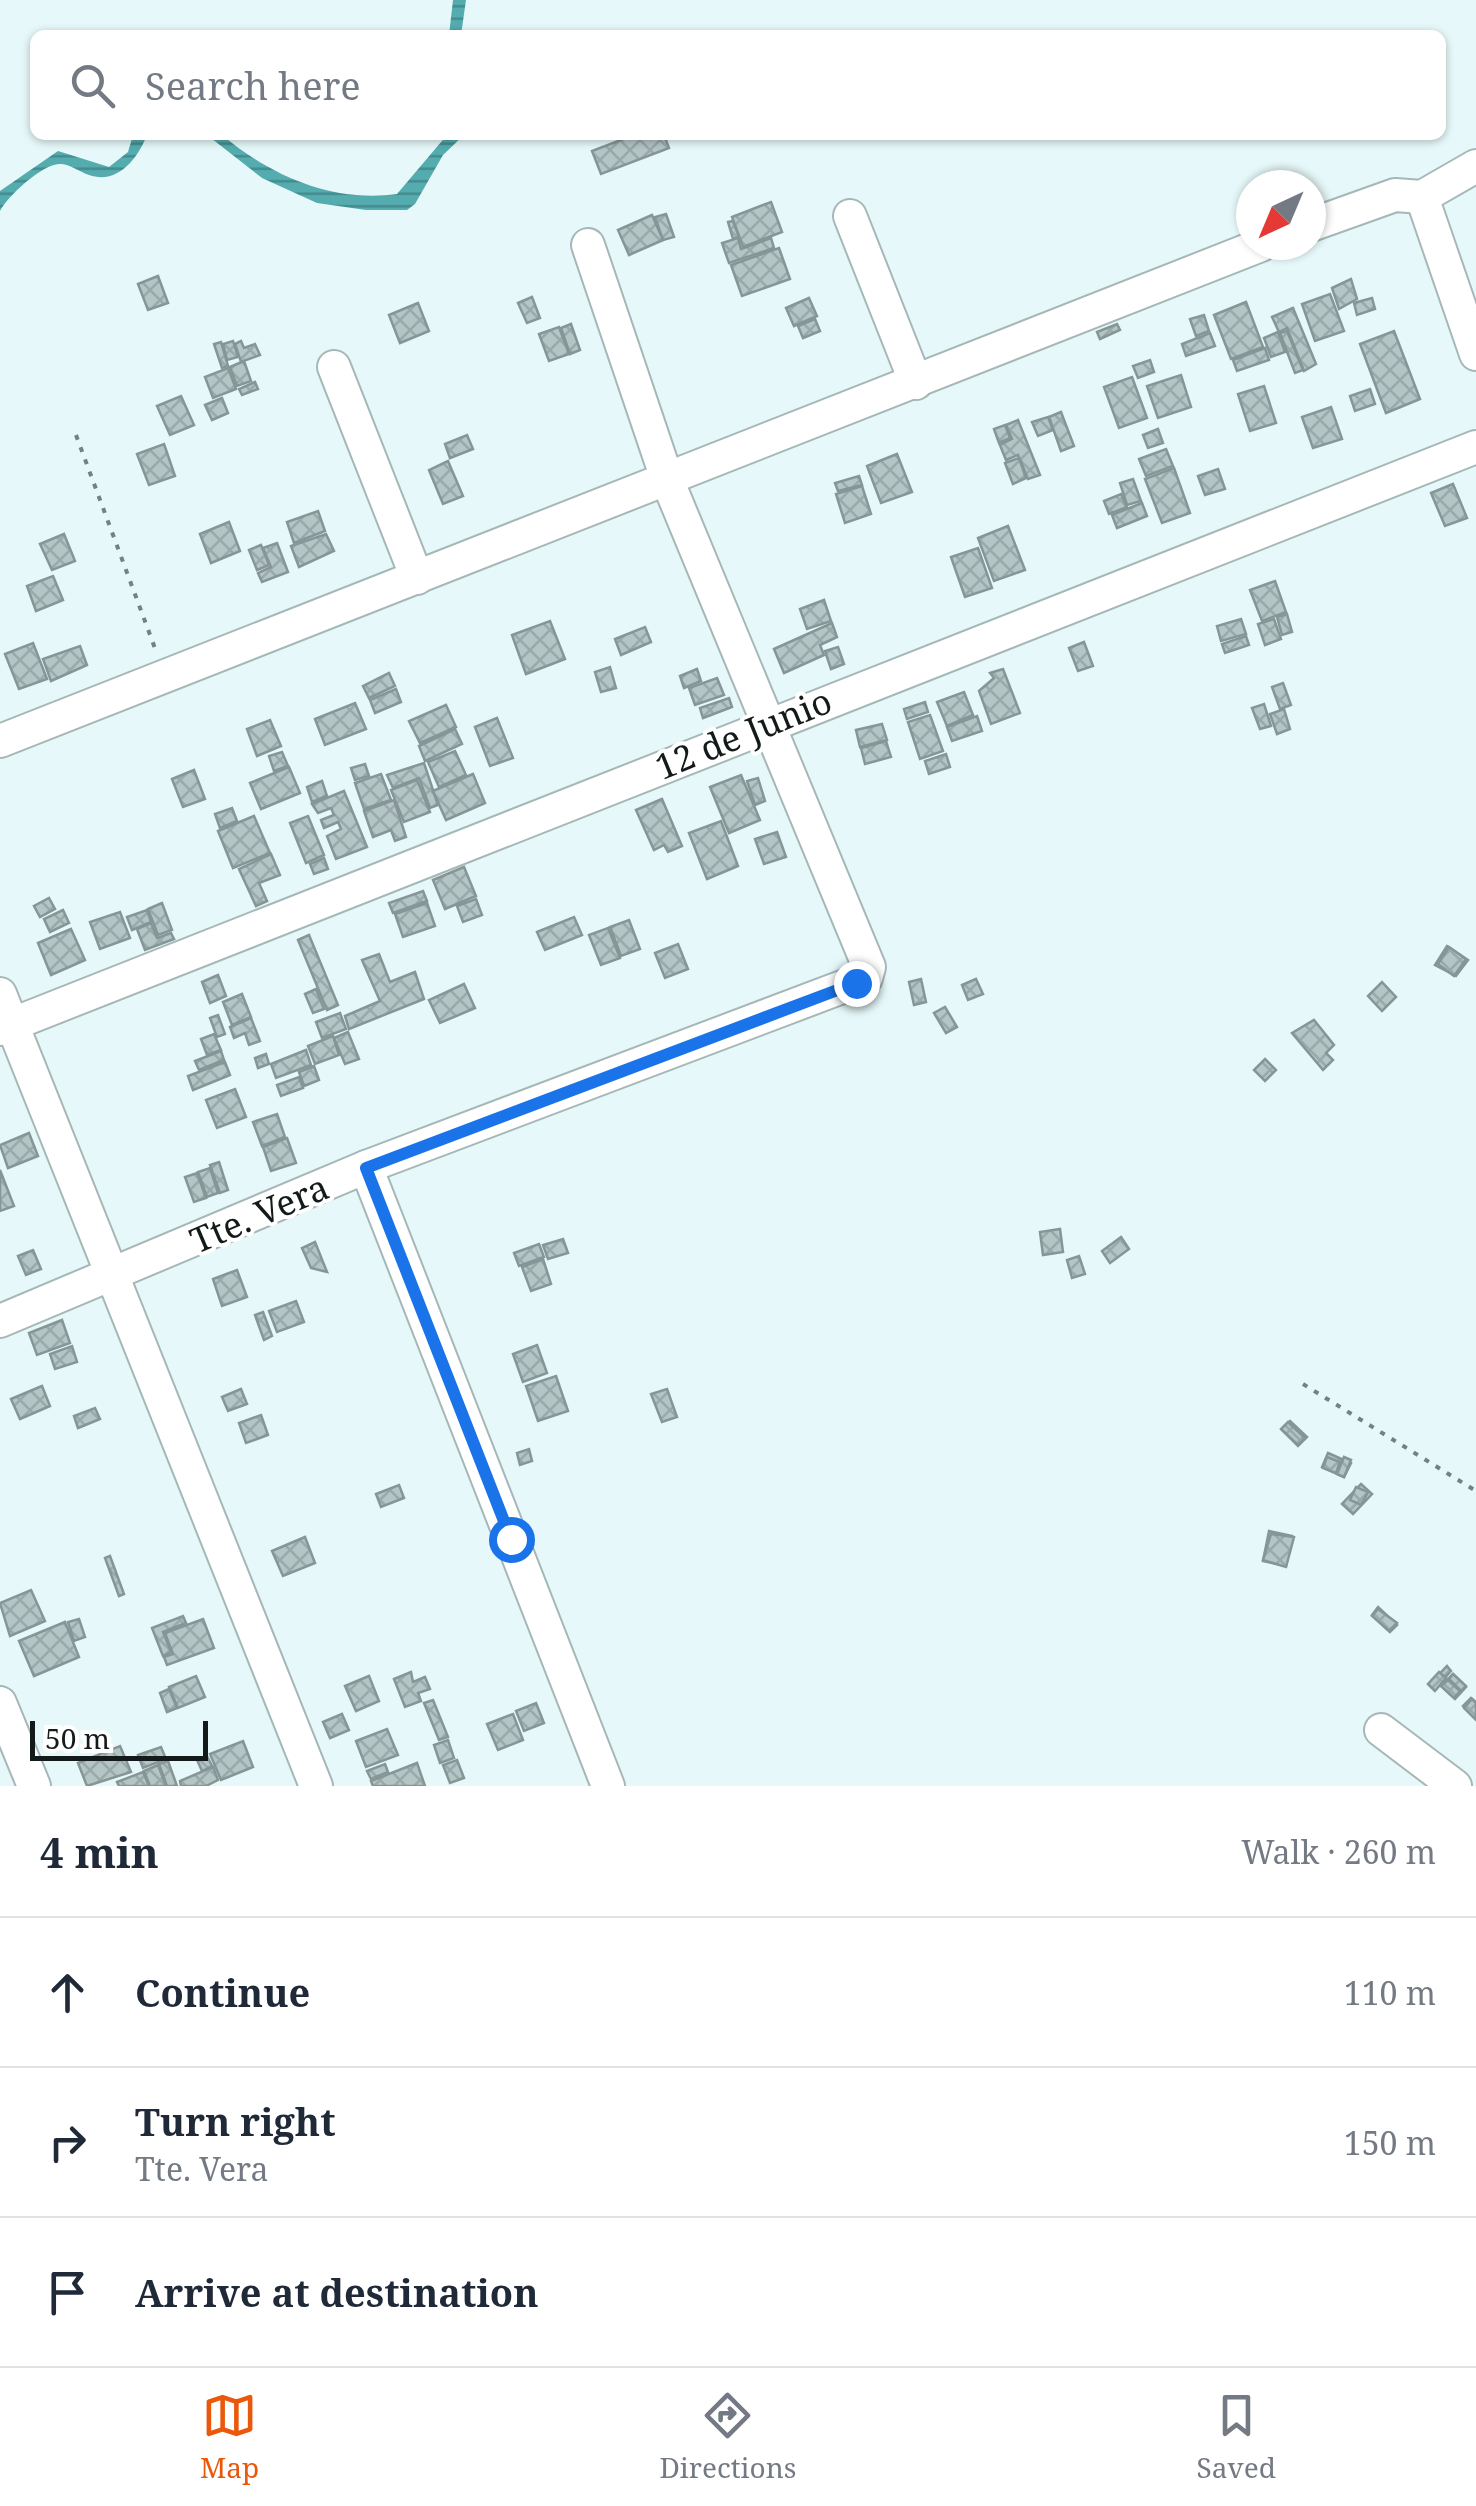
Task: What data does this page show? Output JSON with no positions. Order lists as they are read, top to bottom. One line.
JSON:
{"streets":{"street":["12 de Junio","Tte. Vera"]},"crossings":[["12 de Junio","Tte. Vera"]],"scale_bar":"50 m","north":"bottom left","page":{"search":"Search here","scale":"50 m","heading":["4 min","Walk · 260 m"],"list":[["Continue","110 m"],["Turn right","Tte. Vera","150 m"],"Arrive at destination"],"nav":["Map","Directions","Saved"]}}
